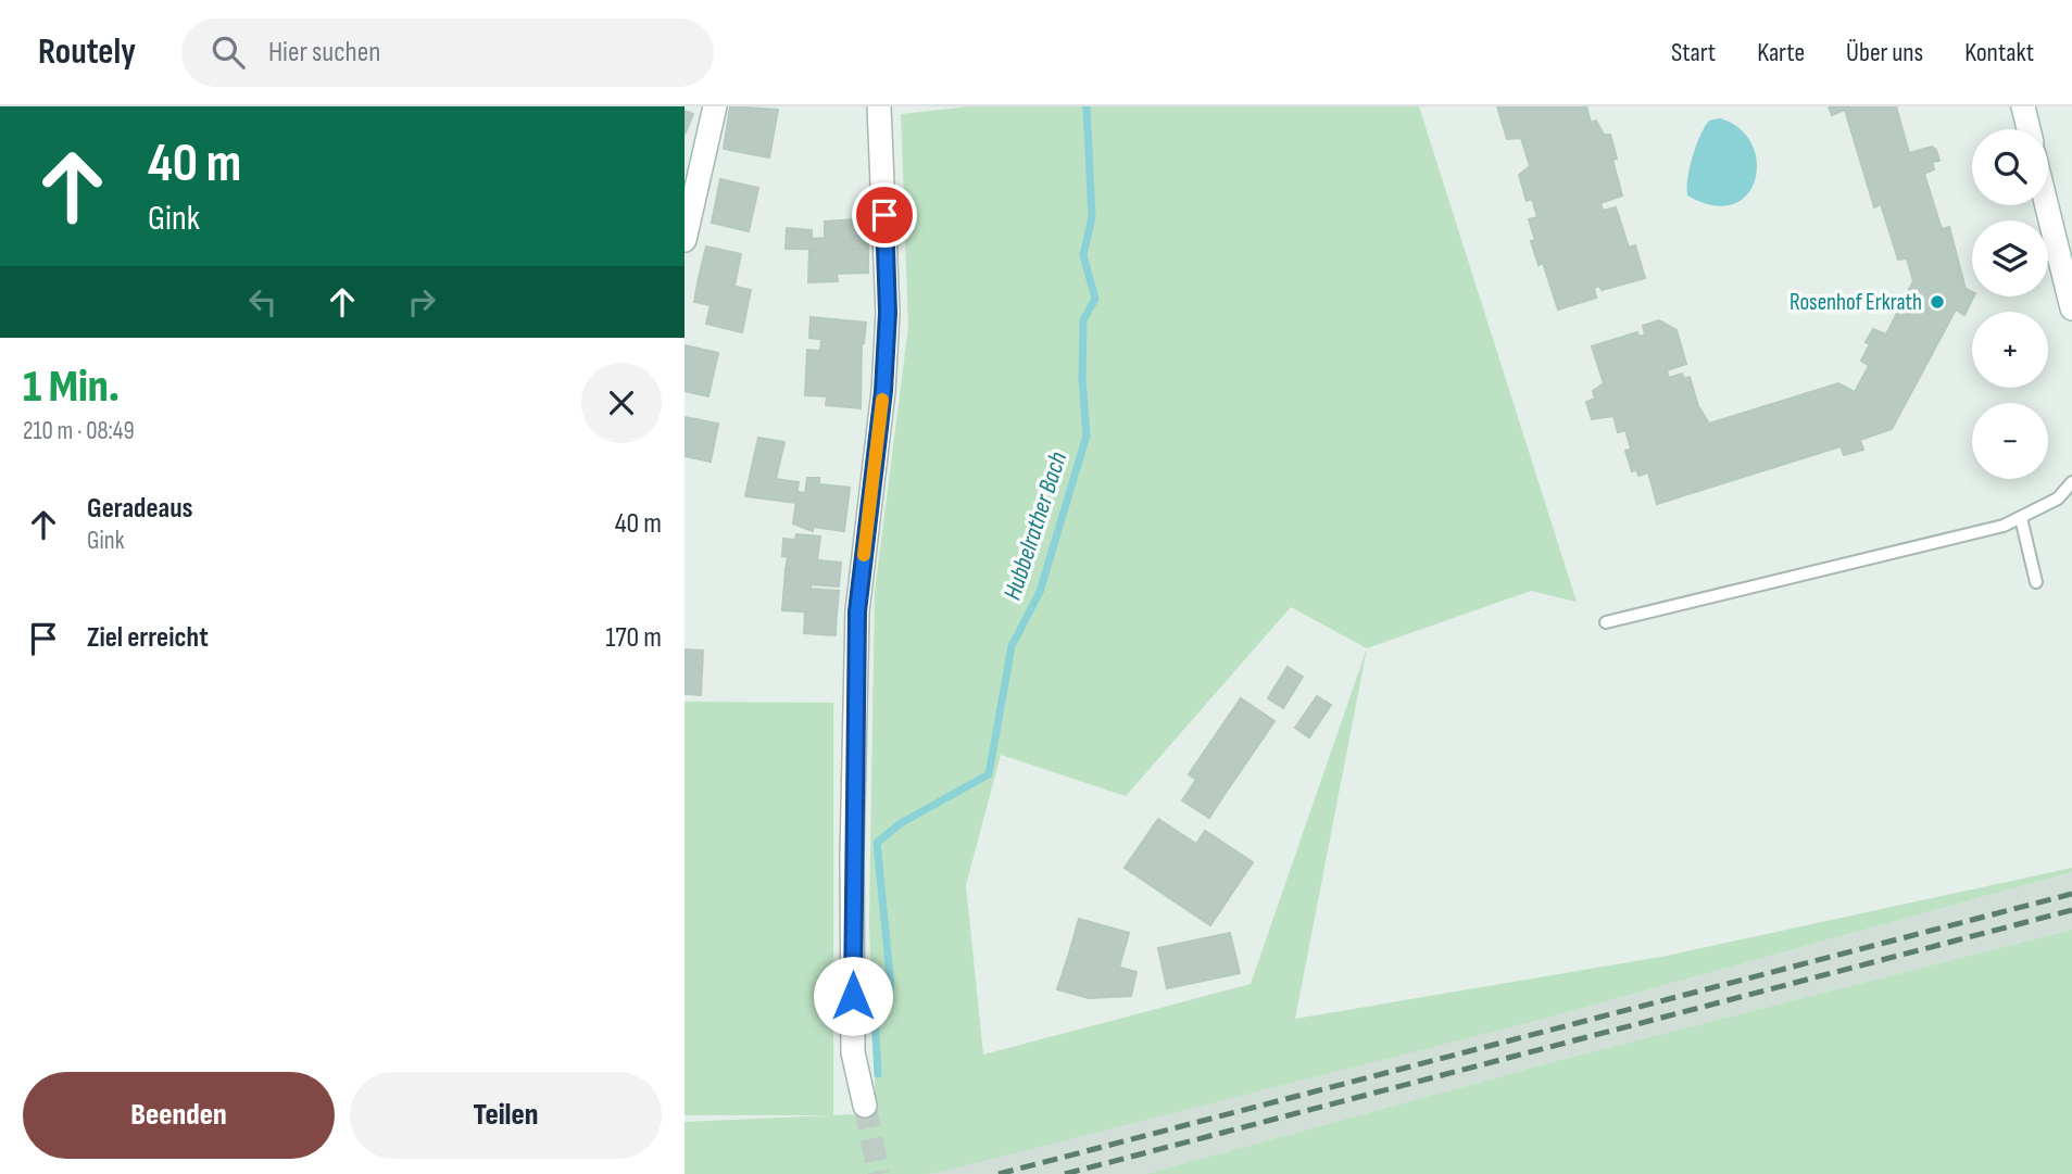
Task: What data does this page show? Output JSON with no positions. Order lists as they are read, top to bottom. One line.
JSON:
{"water":["Hubbelrather Bach"],"places":["Rosenhof Erkrath"],"page":{"header":"Routely","search":"Hier suchen","nav":["Start","Karte","Über uns","Kontakt"],"turn":["40 m","Gink"],"map_buttons":["+","−"],"heading":["1 Min.","210 m · 08:49"],"list":[{"name":"Geradeaus","note":"Gink","value":"40 m"},{"name":"Ziel erreicht","value":"170 m"}],"buttons":["Beenden","Teilen"]}}
